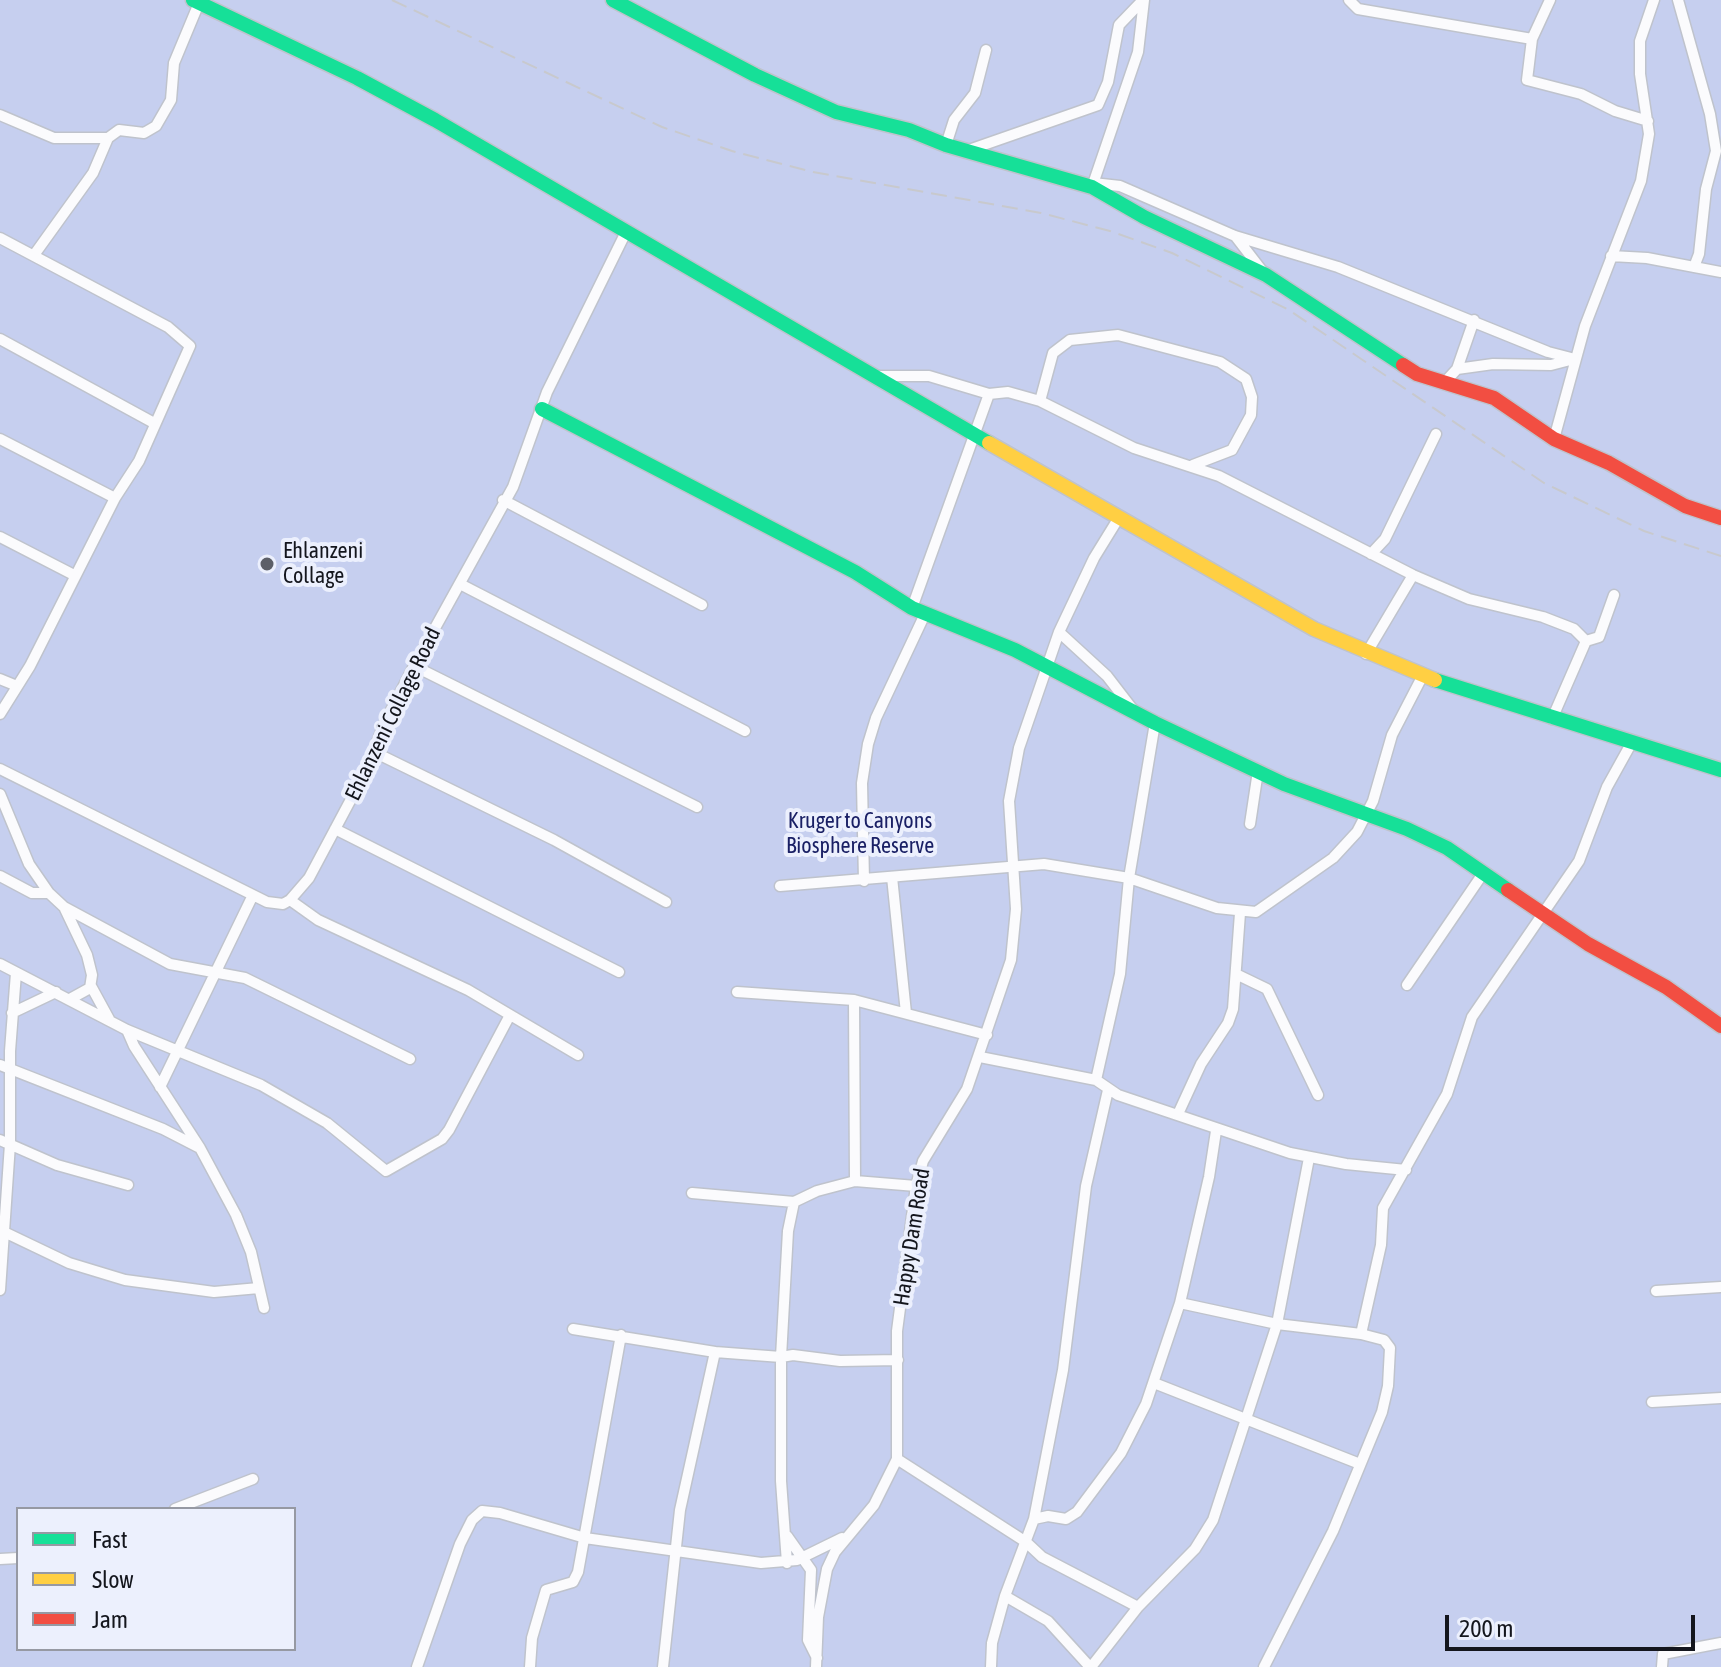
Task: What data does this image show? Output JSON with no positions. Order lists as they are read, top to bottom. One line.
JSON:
{"streets":{"street":["Ehlanzeni Collage Road","Happy Dam Road"]},"parks":["Kruger to Canyons Biosphere Reserve"],"places":["Ehlanzeni Collage"],"legend":["Fast","Slow","Jam"],"scale_bar":"200 m"}
